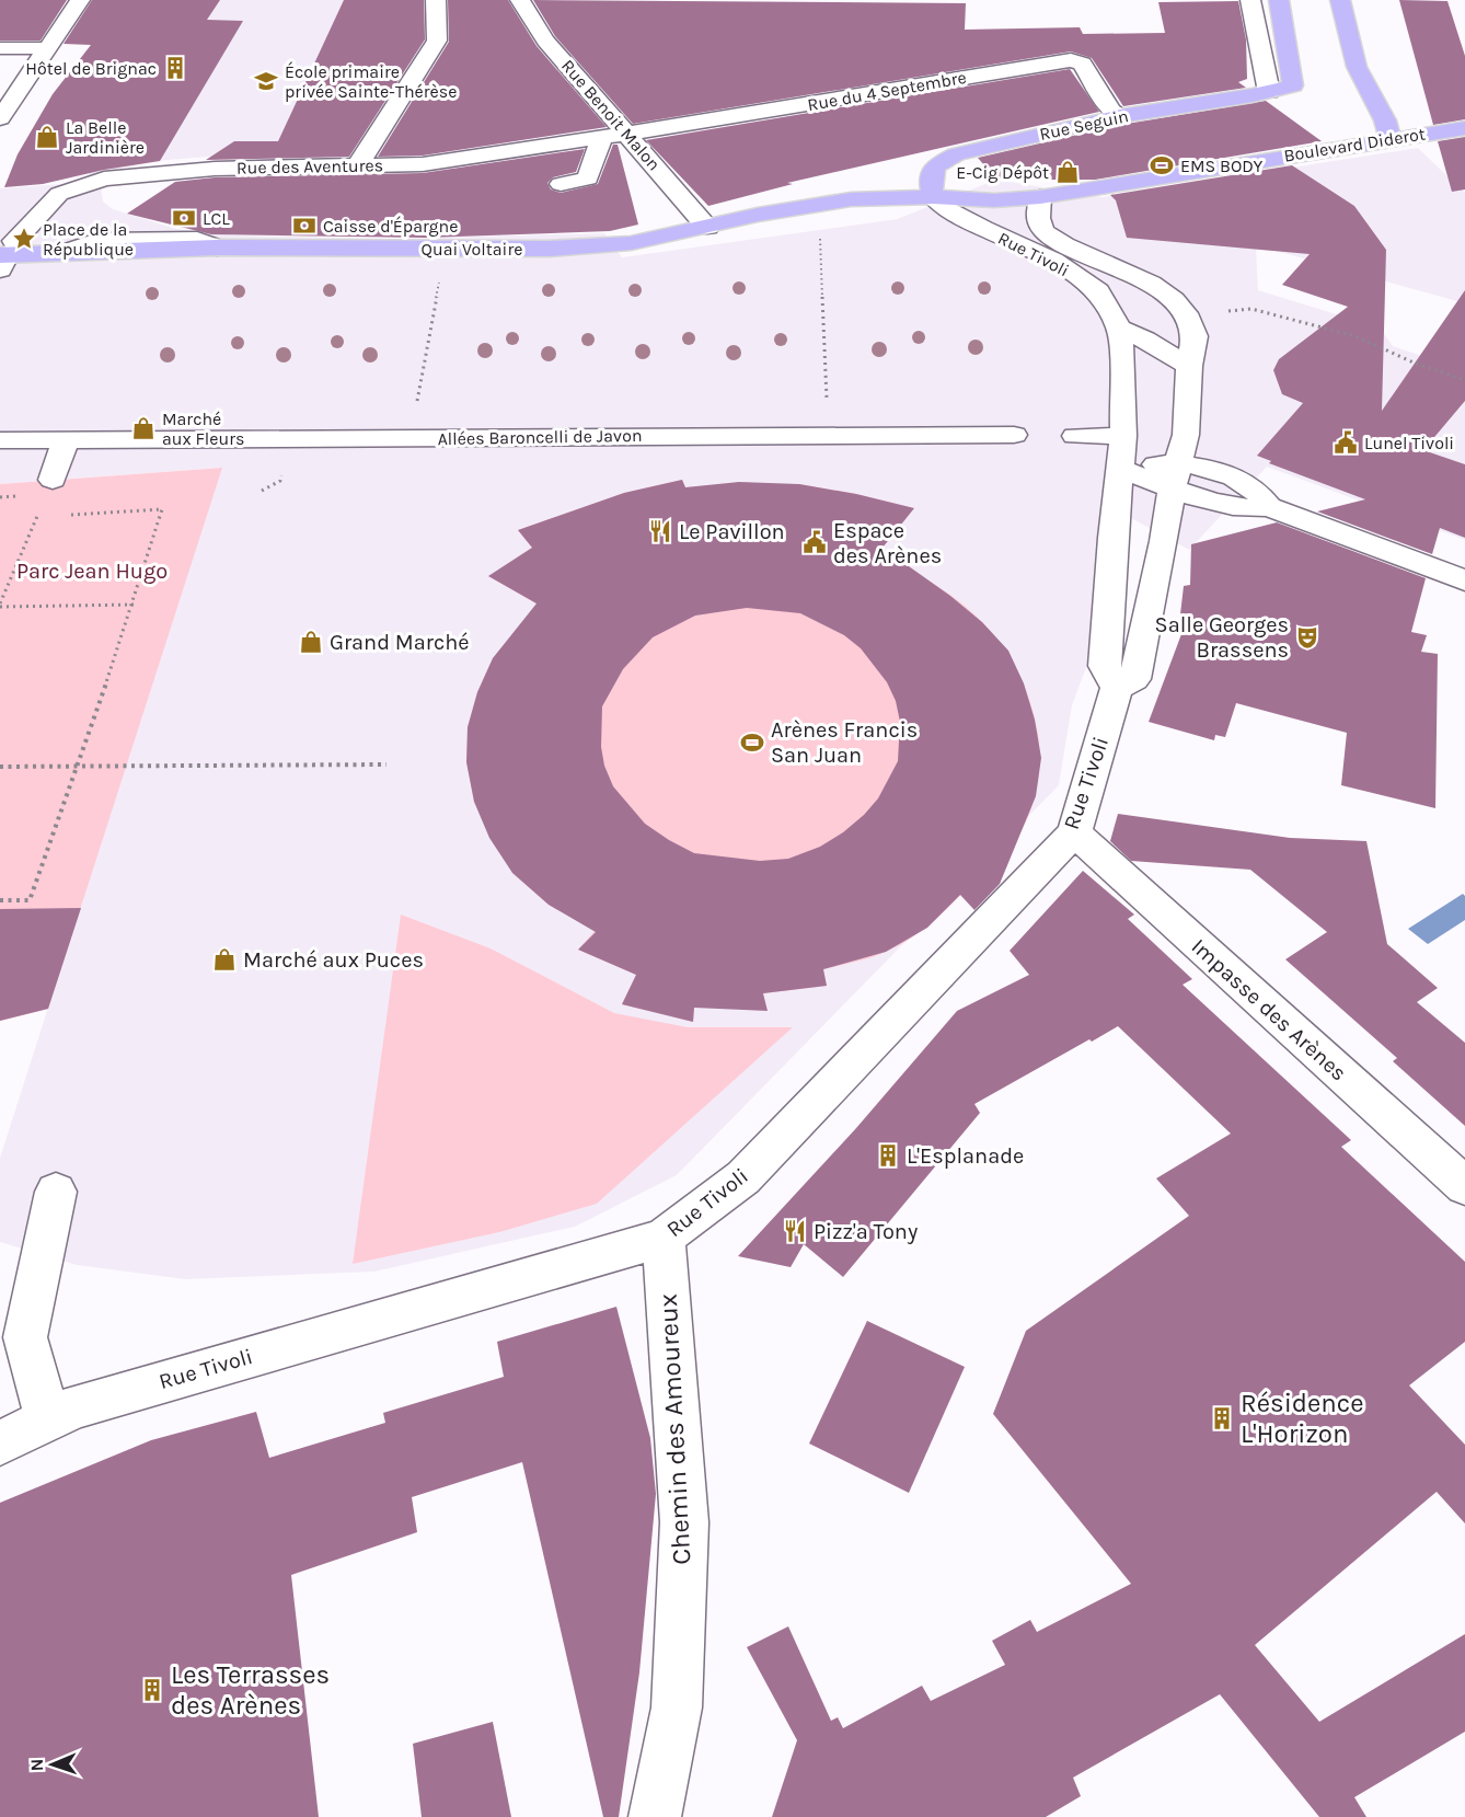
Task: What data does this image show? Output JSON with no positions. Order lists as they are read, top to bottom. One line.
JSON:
{"streets":{"main road":["Rue Seguin","Boulevard Diderot","Quai Voltaire"],"street":["Rue du 4 Septembre","Rue Benoit Malon","Rue des Aventures","Rue Tivoli","Allées Baroncelli de Javon","Impasse des Arènes","Chemin des Amoureux"]},"crossings":[["Rue du 4 Septembre","Rue Benoit Malon"],["Rue du 4 Septembre","Rue Seguin"],["Rue du 4 Septembre","Rue des Aventures"],["Rue Benoit Malon","Rue des Aventures"],["Rue Benoit Malon","Quai Voltaire"],["Rue Seguin","Boulevard Diderot"],["Rue Seguin","Quai Voltaire"],["Rue Seguin","Rue Tivoli"],["Boulevard Diderot","Quai Voltaire"],["Boulevard Diderot","Rue Tivoli"],["Quai Voltaire","Rue Tivoli"],["Rue Tivoli","Impasse des Arènes"],["Rue Tivoli","Chemin des Amoureux"]],"parks":["Parc Jean Hugo"],"places":{"building":["Hôtel de Brignac","L'Esplanade","Résidence L'Horizon","Les Terrasses des Arènes"],"school or university":["École primaire privée Sainte-Thérèse"],"shop":["La Belle Jardinière","E-Cig Dépôt","Marché aux Fleurs","Grand Marché","Marché aux Puces"],"sports":["EMS BODY","Arènes Francis San Juan"],"bank":["LCL","Caisse d'Épargne"],"place":["Place de la République"],"public building":["Lunel Tivoli","Espace des Arènes"],"restaurant":["Le Pavillon","Pizz'a Tony"],"theatre":["Salle Georges Brassens"]},"north":"left"}
